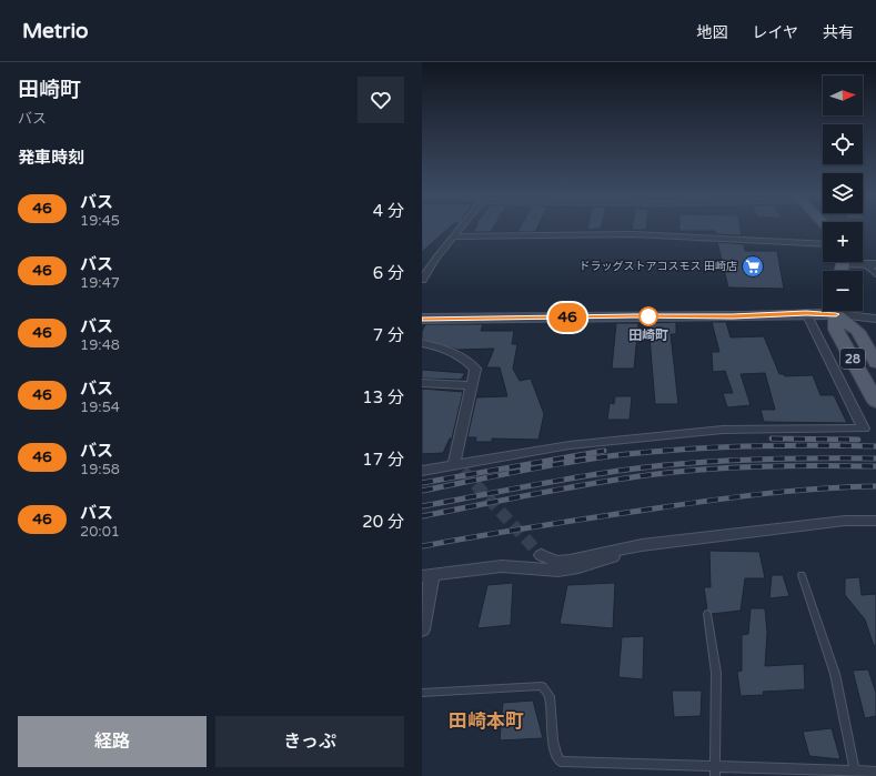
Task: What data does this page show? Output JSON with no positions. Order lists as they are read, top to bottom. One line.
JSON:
{"streets":{"main road":["28"]},"districts":["田崎本町"],"places":{"supermarket":["ドラッグストアコスモス 田崎店"],"other":["田崎町"]},"lines":["bus line 46"],"north":"right","page":{"header":"Metrio","nav":["地図","レイヤ","共有"],"heading":[["田崎町","バス"],"発車時刻"],"on_map":"46","map_buttons":["+","−"],"list":[{"mark":"46","name":"バス","note":"19:45","value":"4 分"},{"mark":"46","name":"バス","note":"19:47","value":"6 分"},{"mark":"46","name":"バス","note":"19:48","value":"7 分"},{"mark":"46","name":"バス","note":"19:54","value":"13 分"},{"mark":"46","name":"バス","note":"19:58","value":"17 分"},{"mark":"46","name":"バス","note":"20:01","value":"20 分"}],"buttons":["経路","きっぷ"]}}
